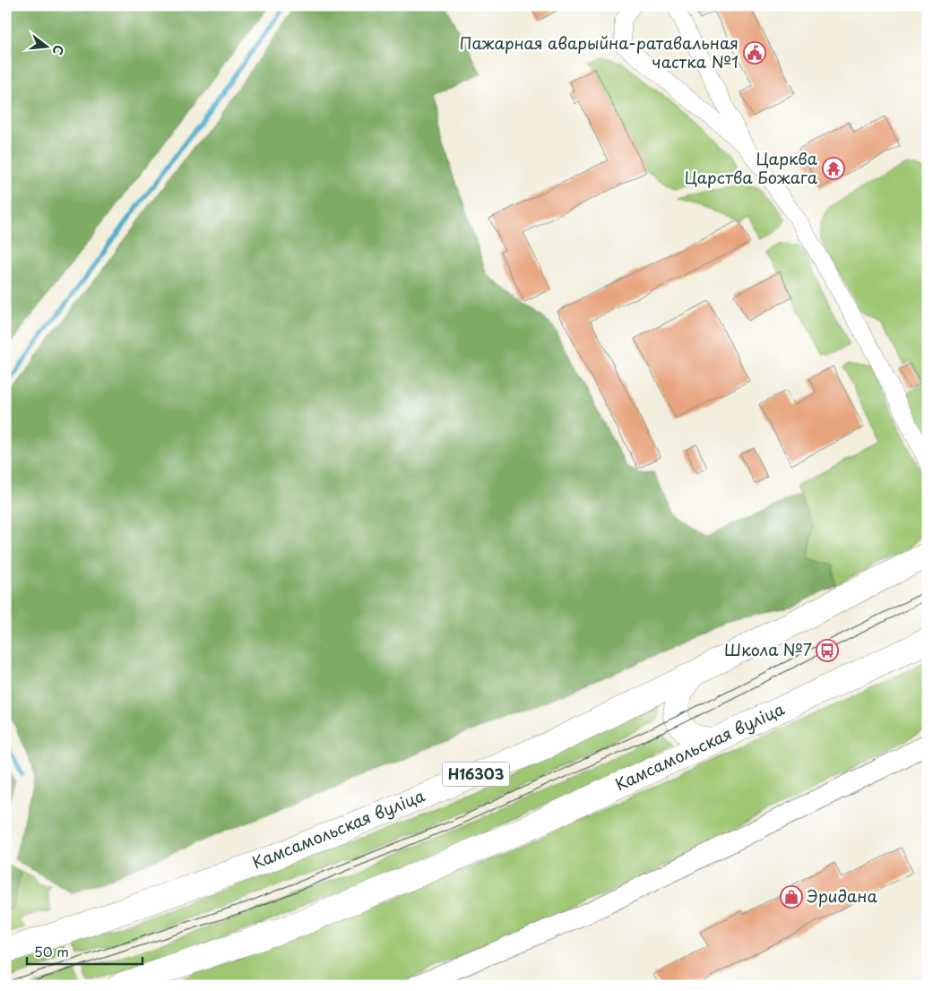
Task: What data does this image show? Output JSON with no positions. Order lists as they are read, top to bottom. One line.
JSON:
{"streets":{"main road":["Камсамольская вуліца","Н16303"]},"places":{"public building":["Пажарная аварыйна-ратавальная частка №1"],"temple":["Царква Царства Божага"],"bus stop":["Школа №7"],"shop":["Эридана"]},"scale_bar":"50 m","north":"right"}
